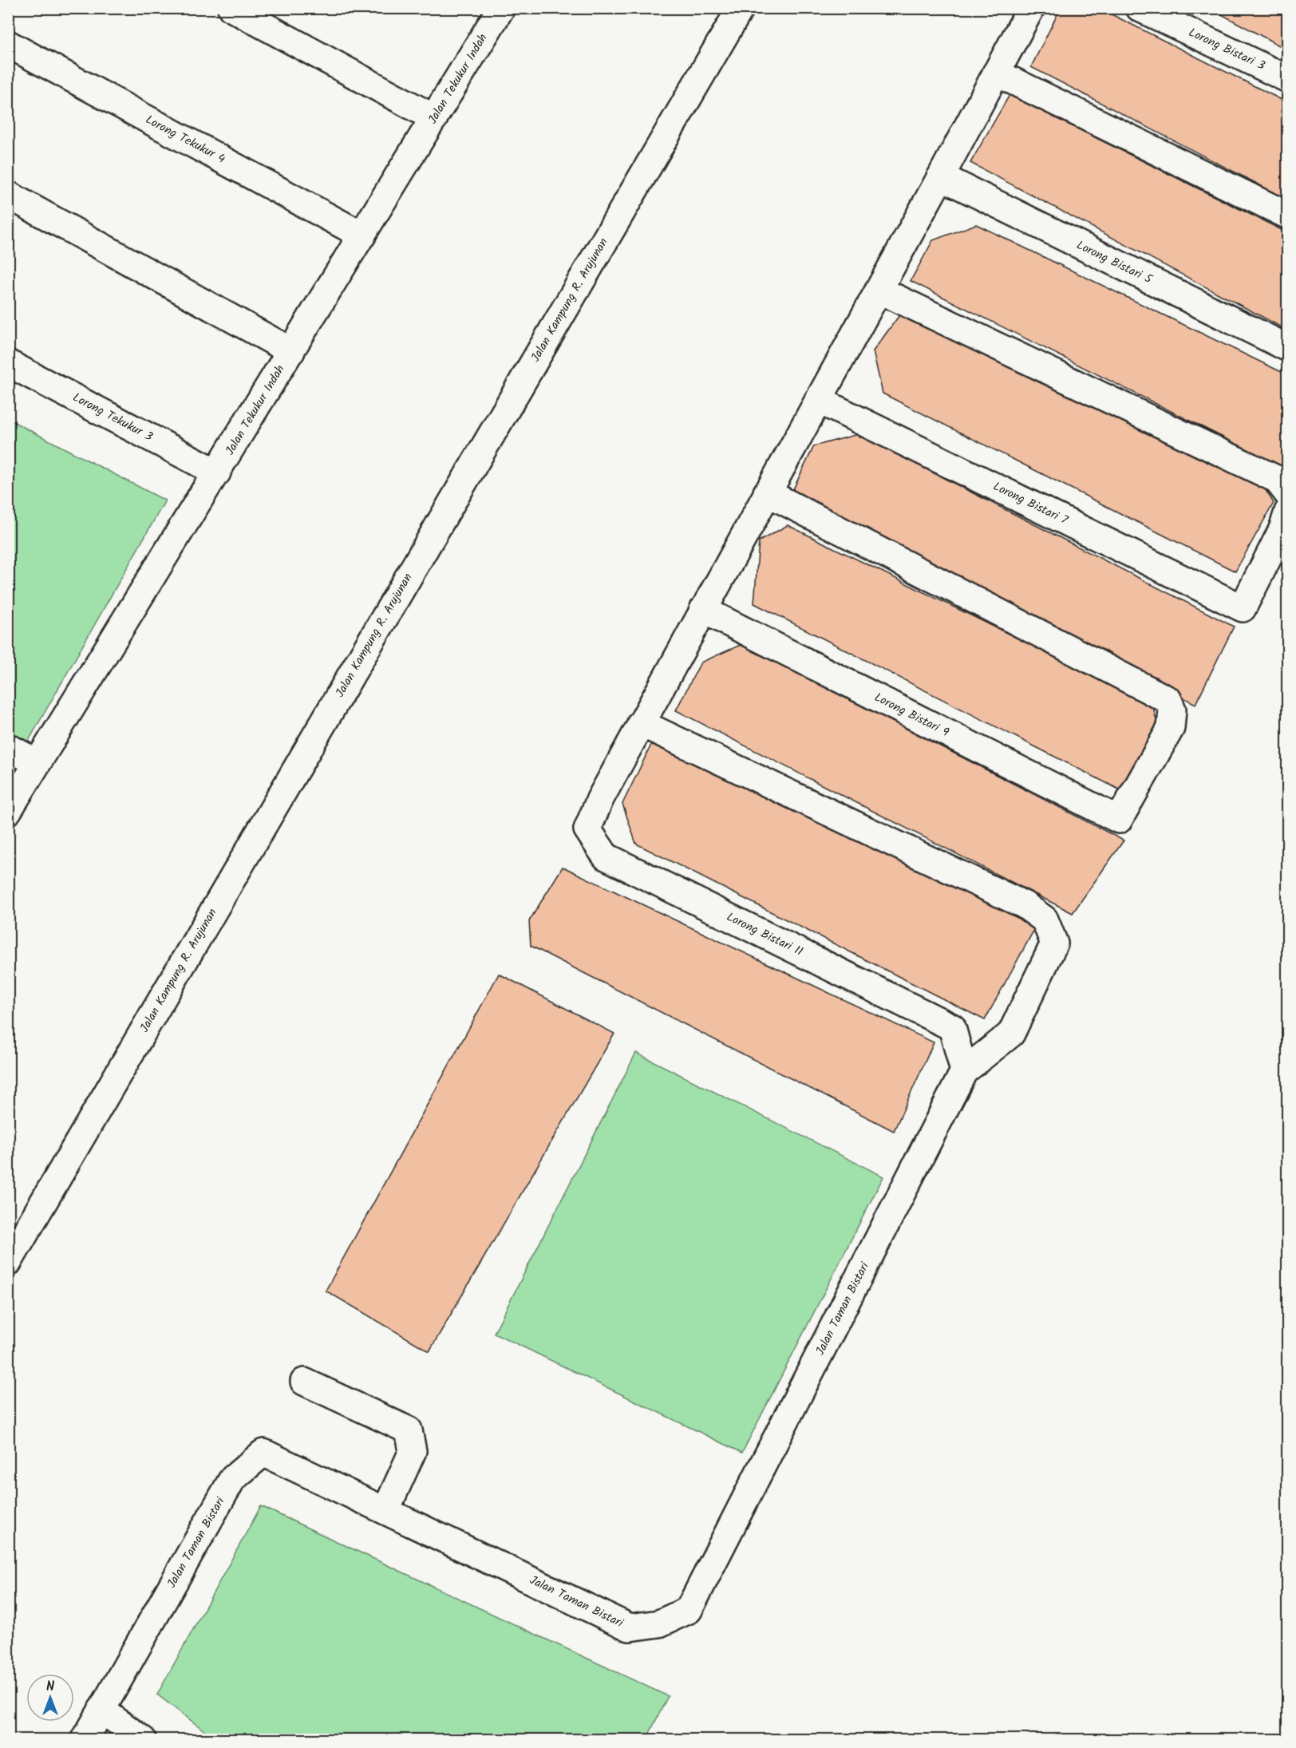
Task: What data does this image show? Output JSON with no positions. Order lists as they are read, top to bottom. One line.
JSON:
{"streets":{"street":["Lorong Bistari 3","Jalan Tekukur Indah","Lorong Tekukur 4","Lorong Bistari 5","Jalan Kampung R. Arujunan","Lorong Tekukur 3","Lorong Bistari 7","Lorong Bistari 9","Lorong Bistari 11","Jalan Taman Bistari"]},"crossings":[["Jalan Tekukur Indah","Lorong Tekukur 4"],["Jalan Tekukur Indah","Lorong Tekukur 3"],["Lorong Bistari 11","Jalan Taman Bistari"]],"north":"top"}
